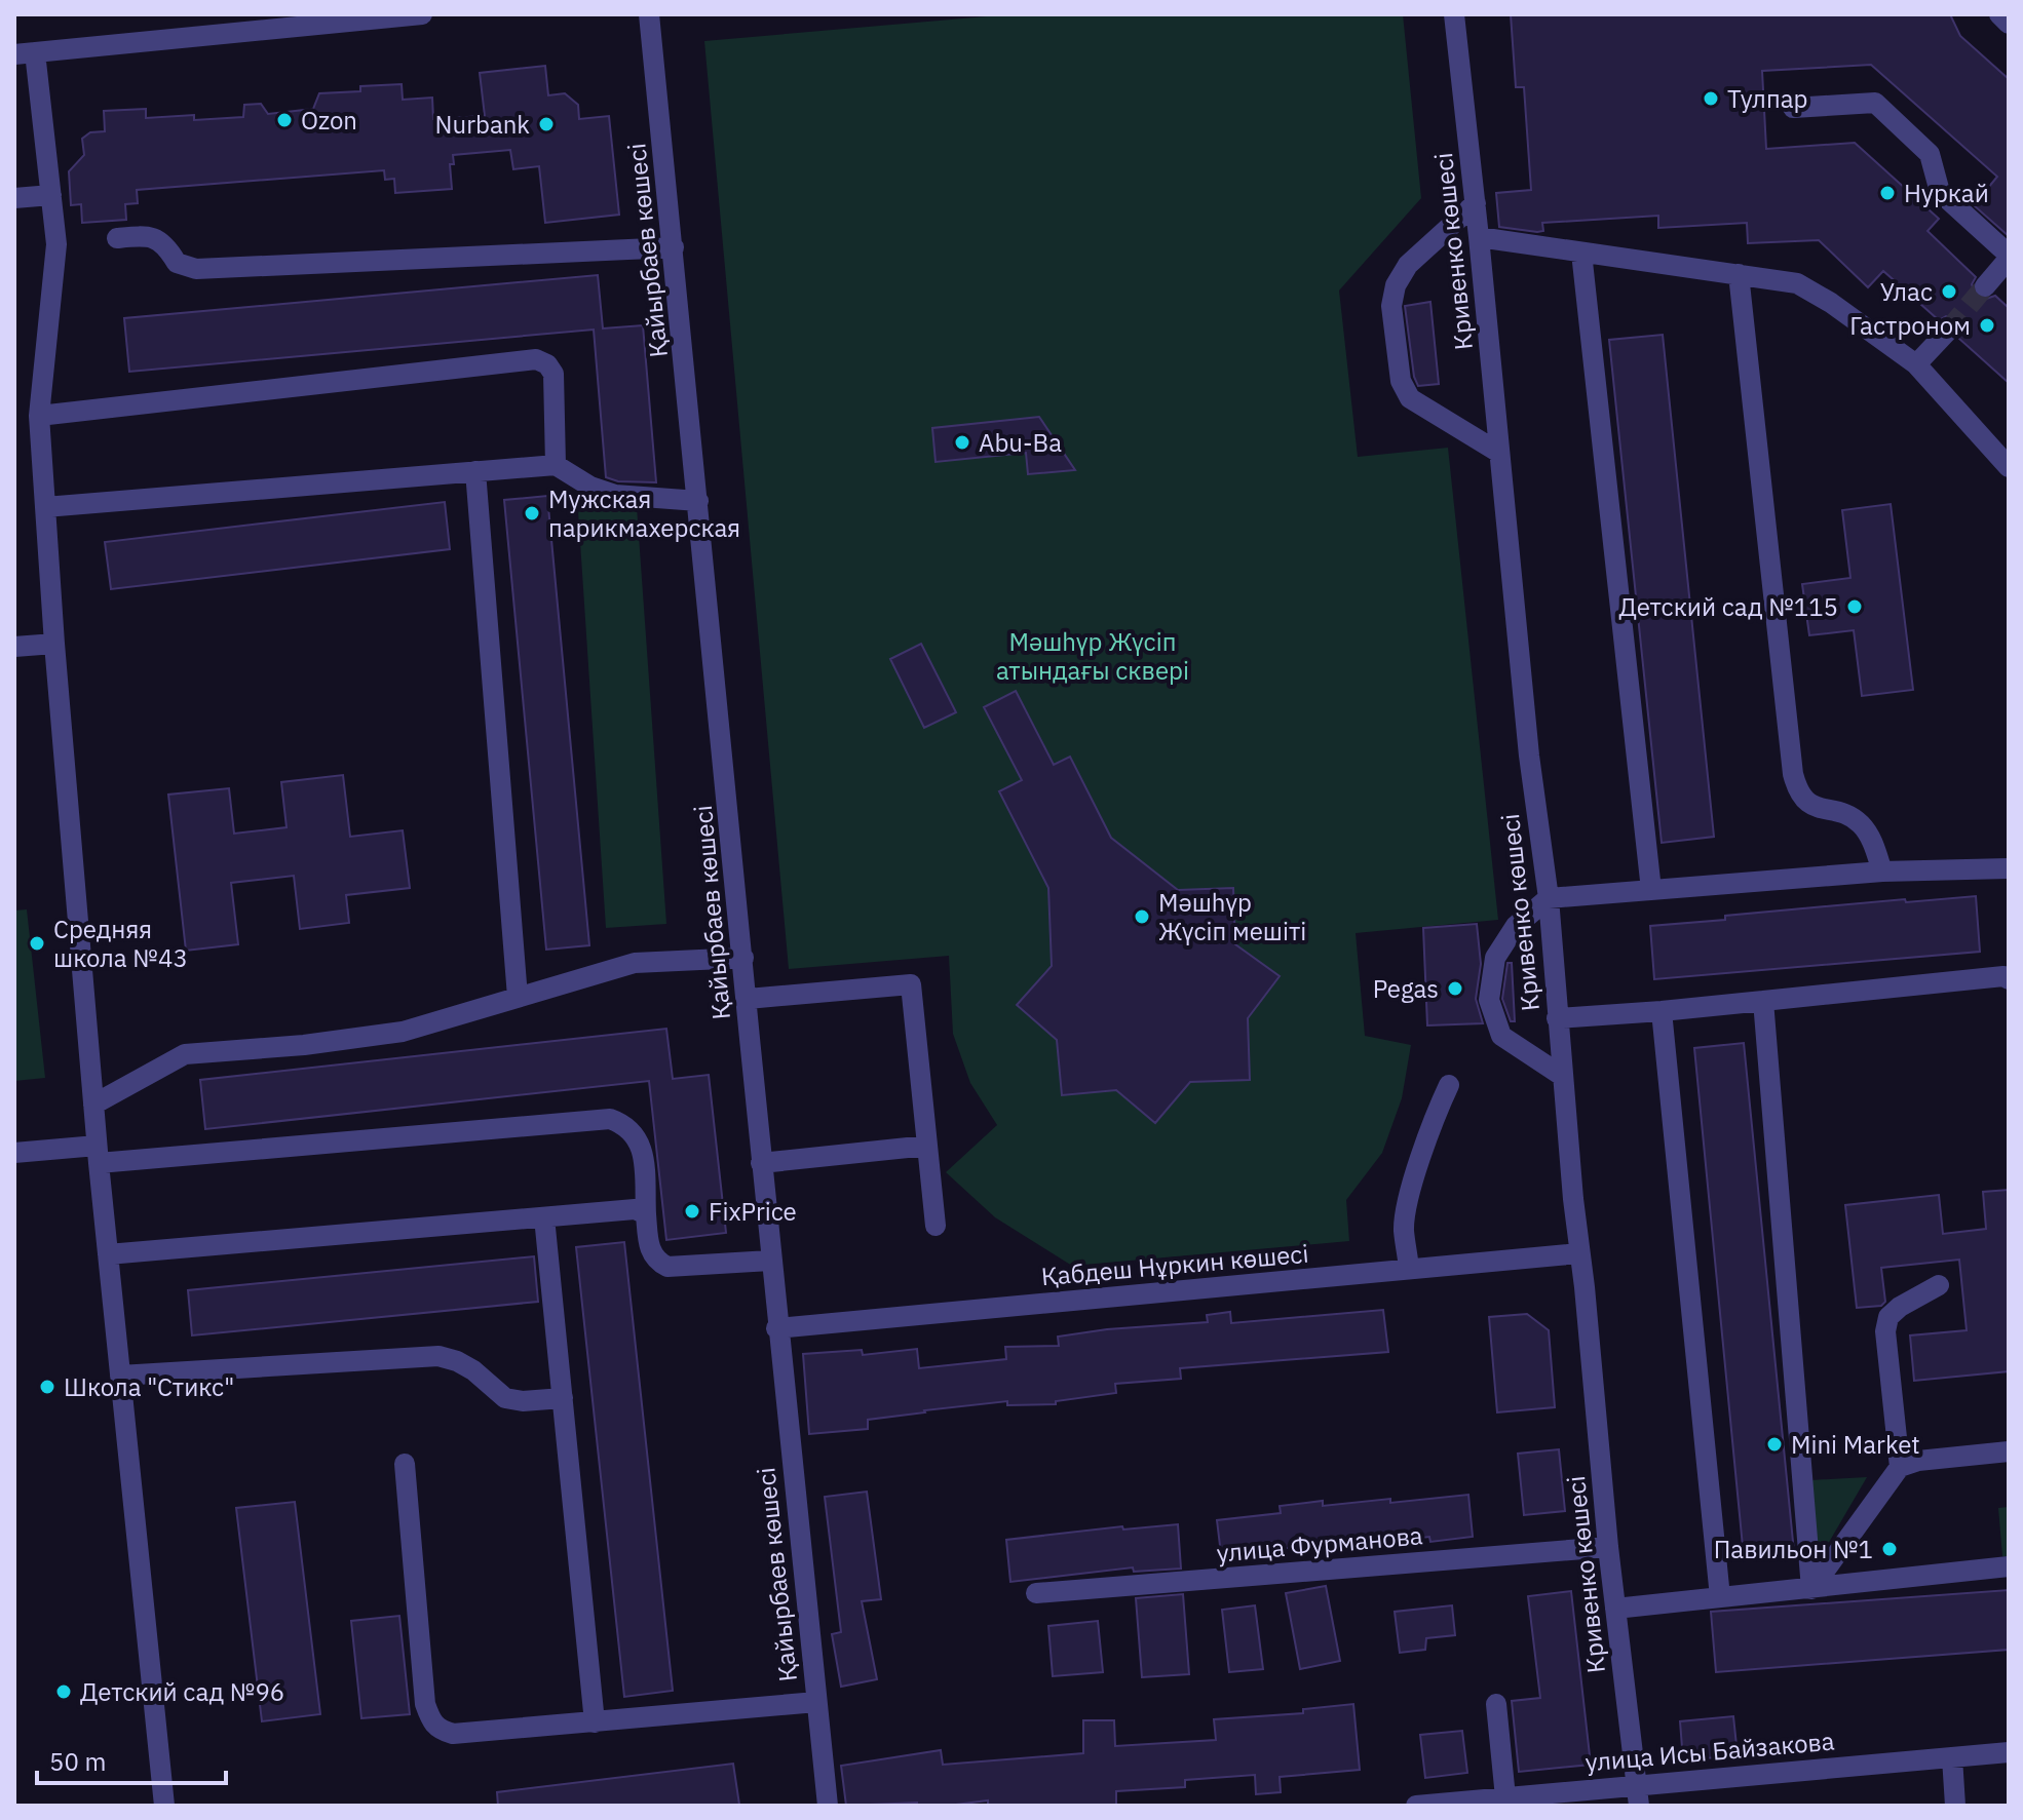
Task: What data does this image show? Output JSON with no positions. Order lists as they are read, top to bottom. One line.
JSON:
{"streets":{"street":["Қайырбаев көшесі","Кривенко көшесі","Қабдеш Нұркин көшесі","улица Фурманова","улица Исы Байзакова"]},"crossings":[["Қайырбаев көшесі","Қабдеш Нұркин көшесі"],["Кривенко көшесі","Қабдеш Нұркин көшесі"],["Кривенко көшесі","улица Фурманова"],["Кривенко көшесі","улица Исы Байзакова"]],"parks":["Мәшһүр Жүсіп атындағы сквері"],"places":["Тулпар","Ozon","Nurbank","Нуркай","Улас","Гастроном","Abu-Ba","Мужская парикмахерская","Детский сад №115","Мәшһүр Жүсіп мешіті","Средняя школа №43","Pegas","FixPrice","Школа \"Стикс\"","Mini Market","Павильон №1","Детский сад №96"],"scale_bar":"50 m"}
